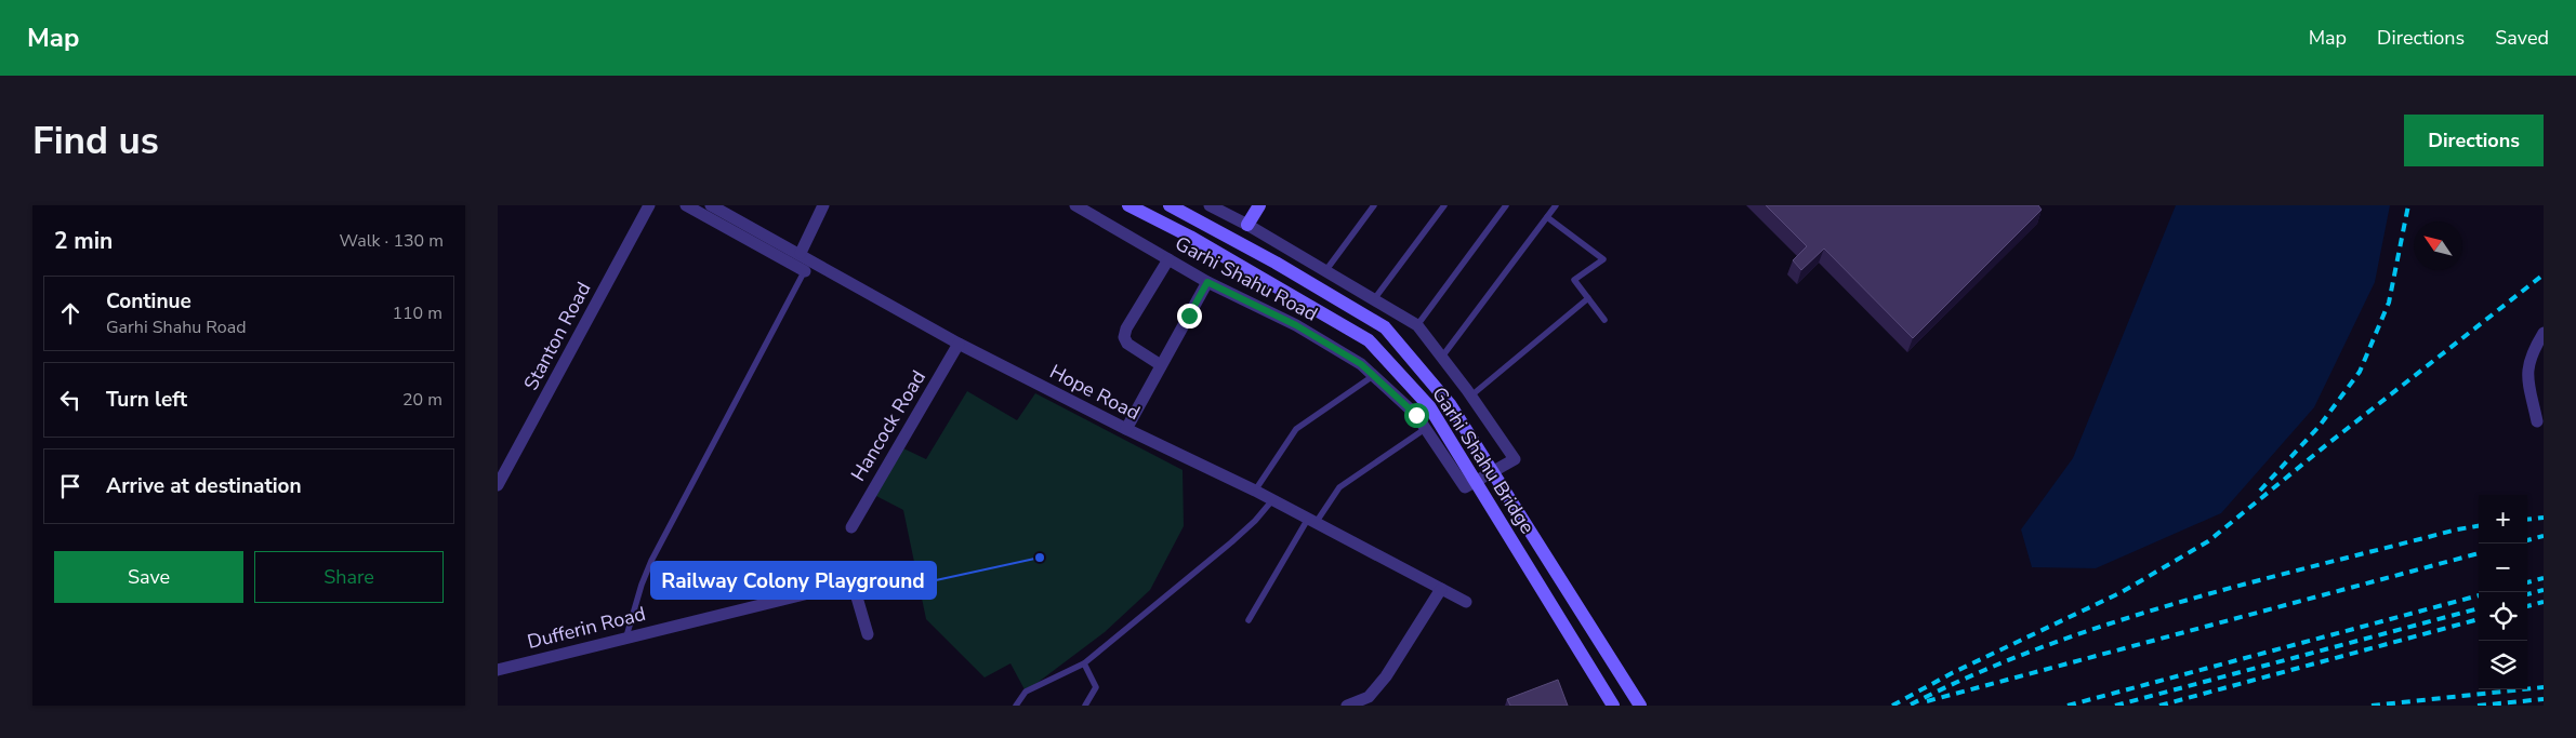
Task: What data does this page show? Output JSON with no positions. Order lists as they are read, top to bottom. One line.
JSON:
{"streets":{"main road":["Garhi Shahu Bridge"],"street":["Garhi Shahu Road","Stanton Road","Hope Road","Hancock Road","Dufferin Road"]},"crossings":[["Hope Road","Hancock Road"]],"places":["Railway Colony Playground"],"north":"top left","page":{"header":"Map","nav":["Map","Directions","Saved"],"buttons":["Directions",["Save","Share"]],"title":"Find us","heading":["2 min","Walk · 130 m"],"list":[["Continue","Garhi Shahu Road","110 m"],["Turn left","20 m"],"Arrive at destination"],"map_buttons":["+","−"]}}
